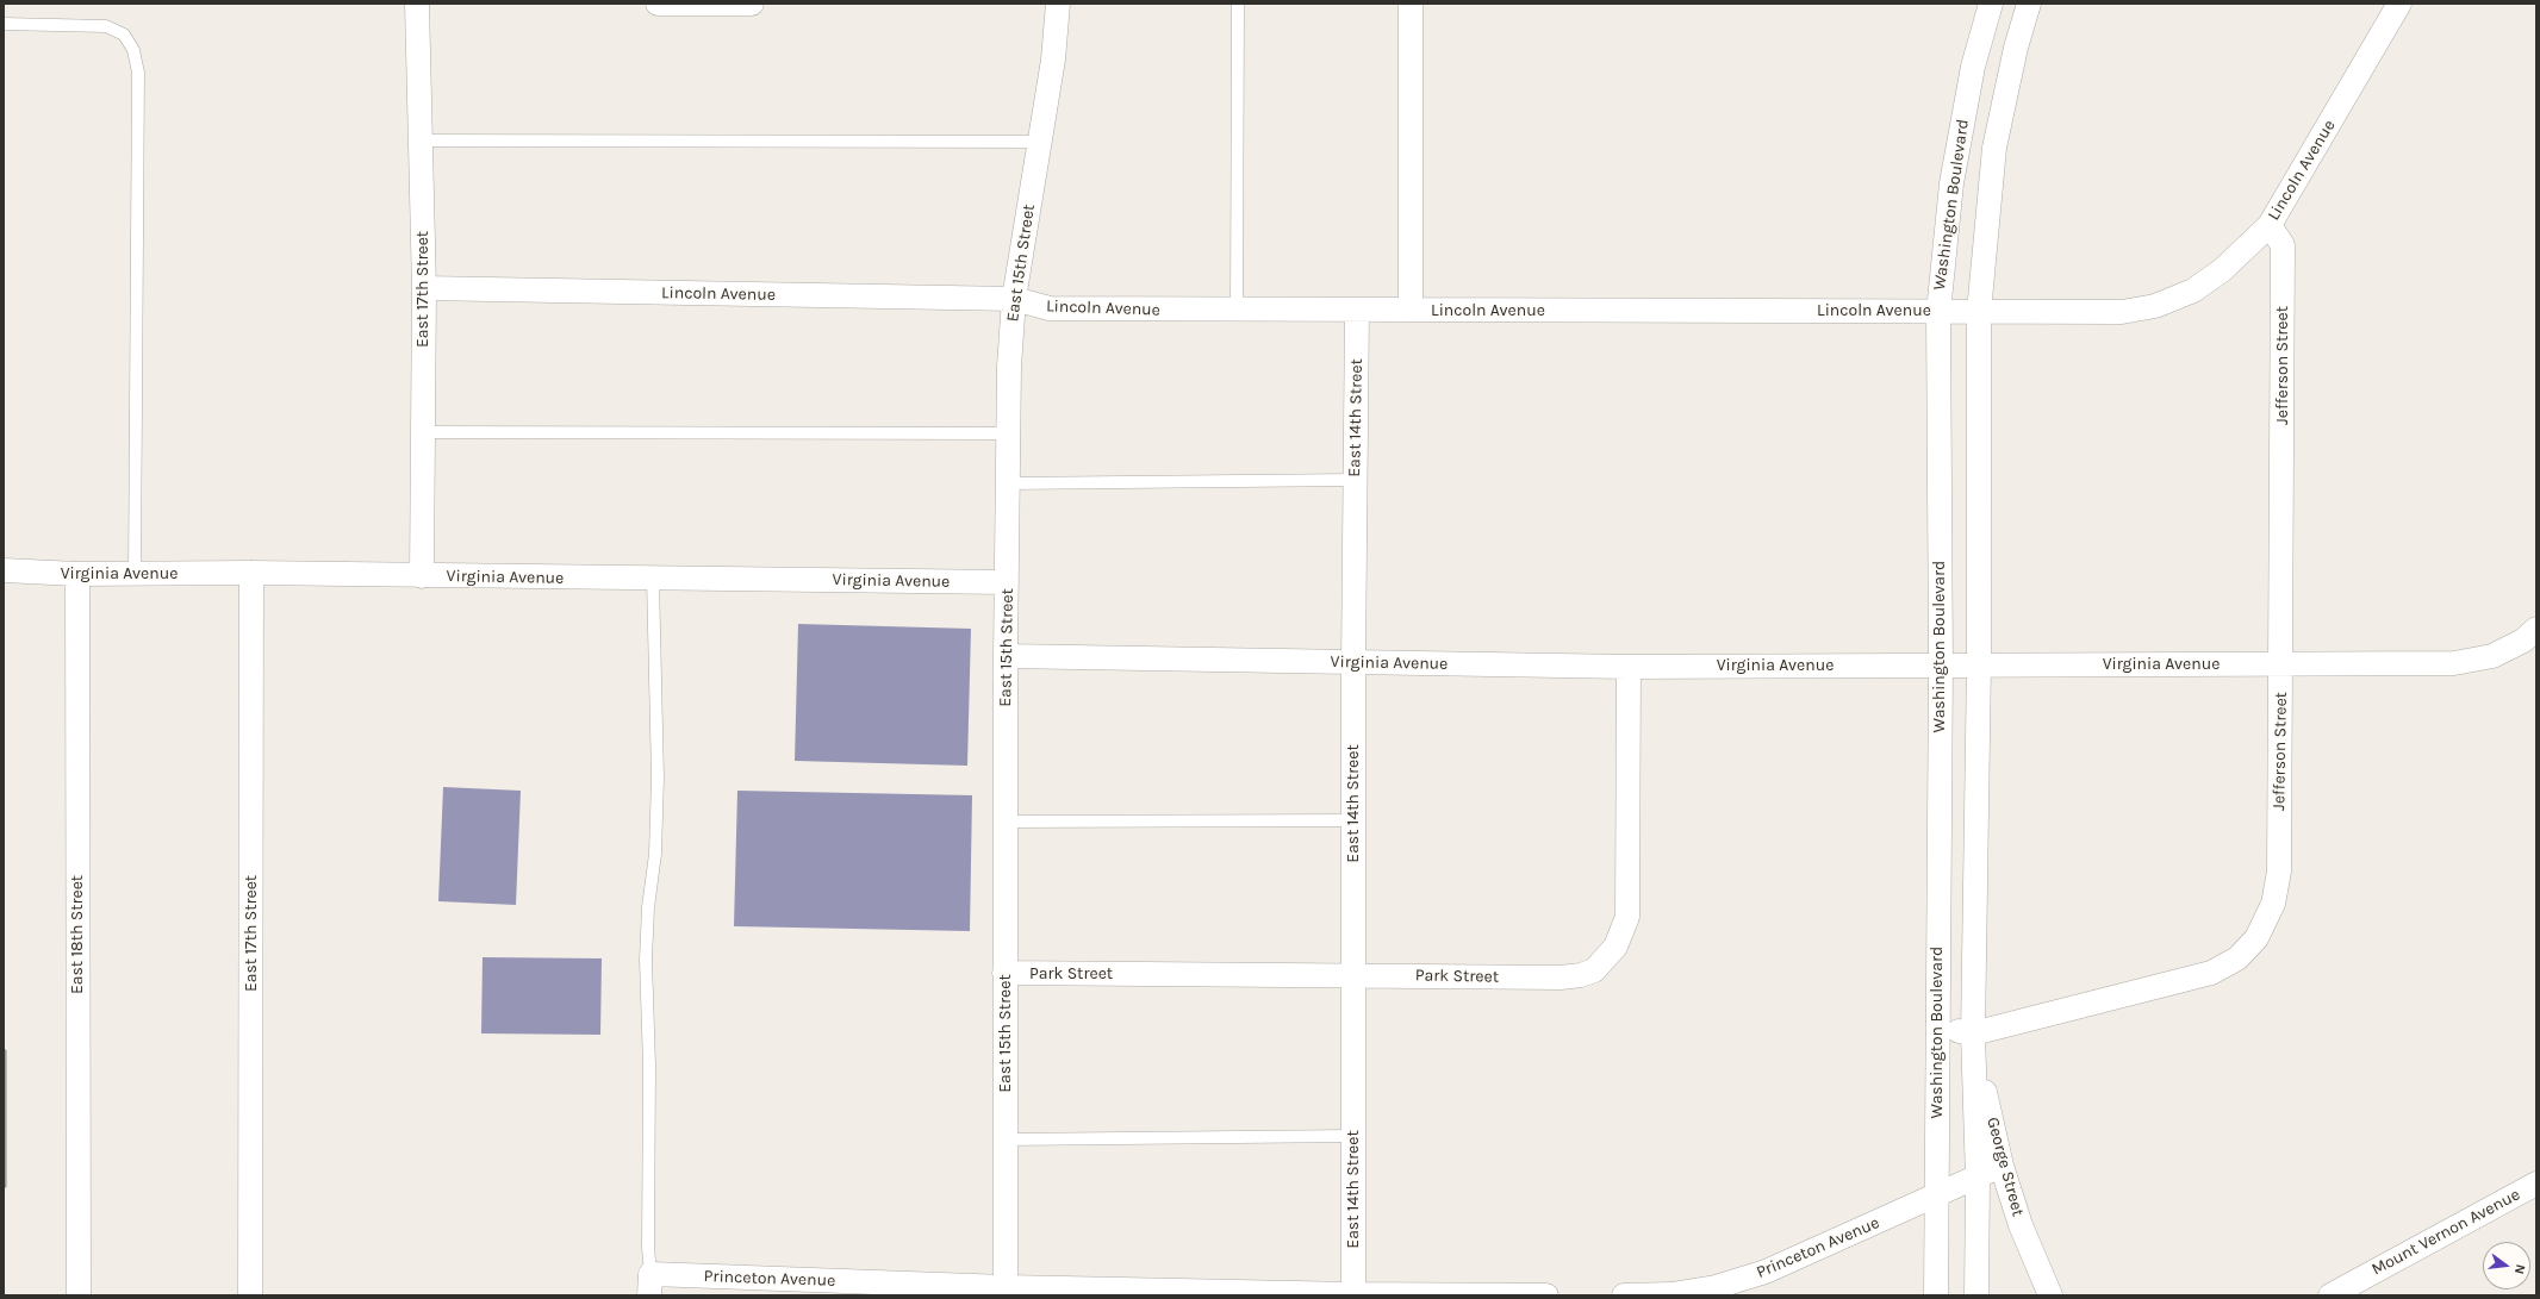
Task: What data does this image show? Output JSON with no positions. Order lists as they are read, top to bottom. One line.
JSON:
{"streets":{"street":["Lincoln Avenue","Washington Boulevard","East 15th Street","East 17th Street","Jefferson Street","East 14th Street","Virginia Avenue","East 18th Street","Park Street","George Street","Mount Vernon Avenue","Princeton Avenue"]},"crossings":[["Lincoln Avenue","Washington Boulevard"],["Lincoln Avenue","East 15th Street"],["Lincoln Avenue","East 17th Street"],["Lincoln Avenue","Jefferson Street"],["Lincoln Avenue","East 14th Street"],["Washington Boulevard","Jefferson Street"],["Washington Boulevard","Virginia Avenue"],["Washington Boulevard","George Street"],["Washington Boulevard","Princeton Avenue"],["East 15th Street","Virginia Avenue"],["East 15th Street","Park Street"],["East 15th Street","Princeton Avenue"],["East 17th Street","Virginia Avenue"],["Jefferson Street","Virginia Avenue"],["Jefferson Street","George Street"],["East 14th Street","Virginia Avenue"],["East 14th Street","Park Street"],["East 14th Street","Princeton Avenue"],["Virginia Avenue","East 18th Street"],["Virginia Avenue","Park Street"],["George Street","Princeton Avenue"]],"north":"right"}
